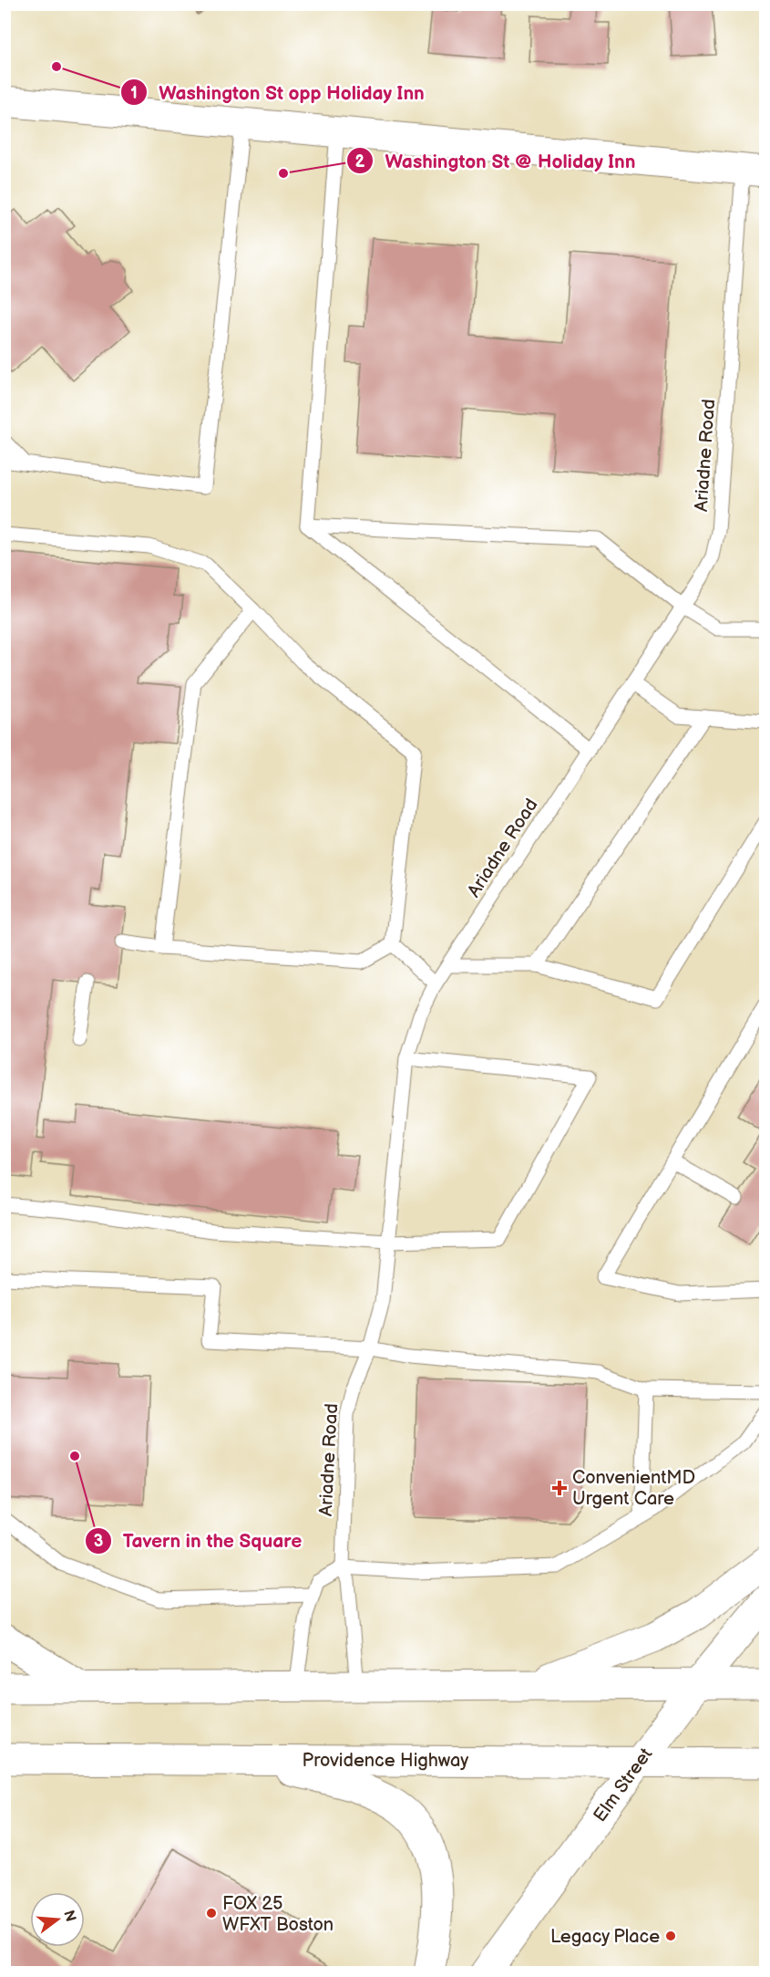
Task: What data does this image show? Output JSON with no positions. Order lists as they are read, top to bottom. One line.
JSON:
{"streets":{"main road":["Providence Highway","Elm Street"],"lane":["Ariadne Road"]},"crossings":[["Providence Highway","Elm Street"]],"places":{"other":["Washington St opp Holiday Inn","Washington St @ Holiday Inn","Tavern in the Square","FOX 25 WFXT Boston","Legacy Place"],"health":["ConvenientMD Urgent Care"]},"north":"right"}
